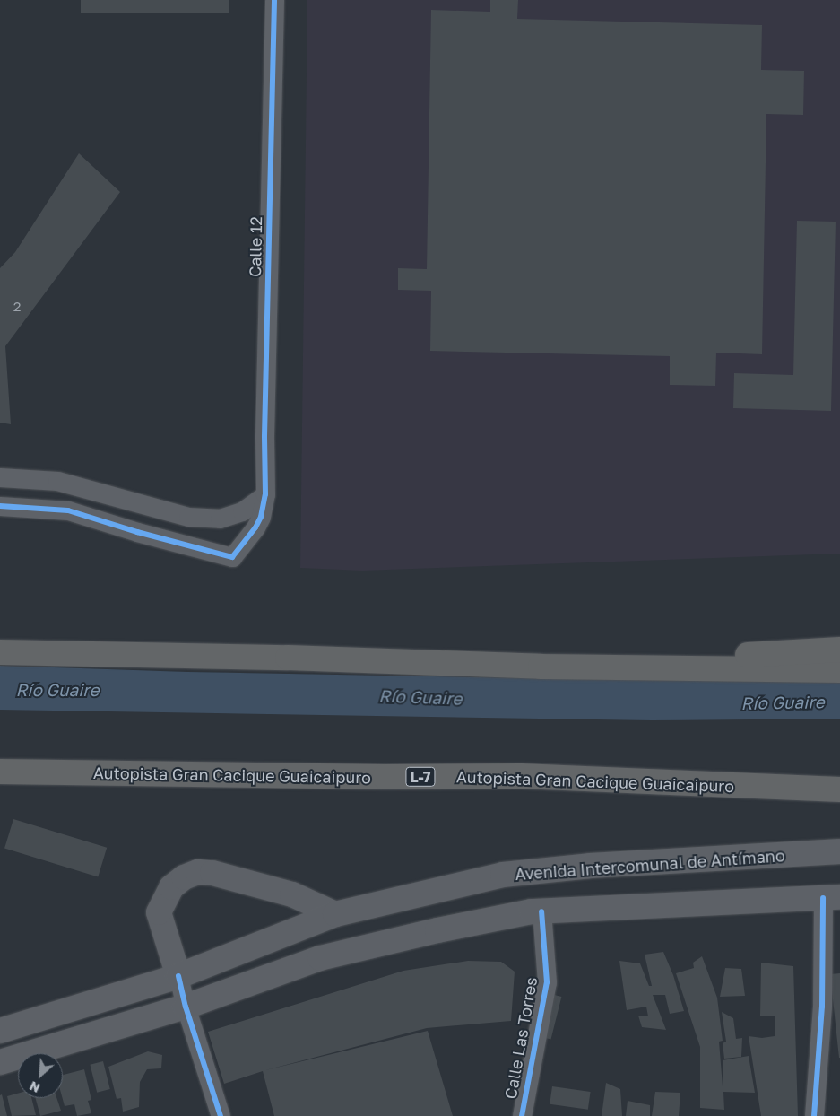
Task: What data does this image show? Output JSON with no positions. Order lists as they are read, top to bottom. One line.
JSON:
{"streets":{"highway":["Autopista Gran Cacique Guaicaipuro","L-7"],"main road":["Avenida Intercomunal de Antímano"],"street":["Calle 12","Calle Las Torres"]},"water":["Río Guaire"],"house_numbers":["2"],"north":"bottom left"}
